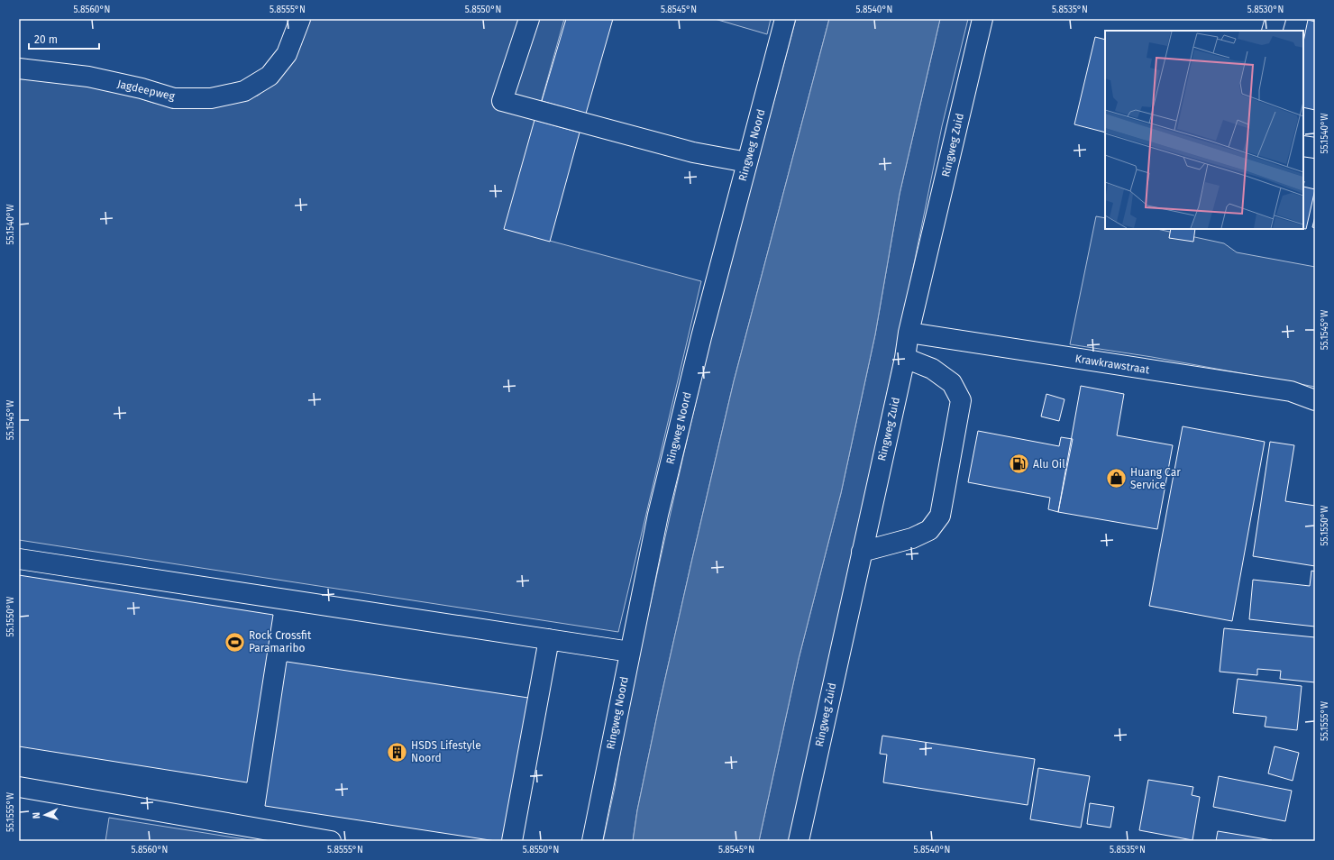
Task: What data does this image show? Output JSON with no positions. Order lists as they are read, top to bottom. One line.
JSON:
{"streets":{"street":["Jagdeepweg","Ringweg Noord","Ringweg Zuid","Krawkrawstraat"]},"crossings":[["Ringweg Zuid","Krawkrawstraat"]],"places":{"fuel station":["Alu Oil"],"shop":["Huang Car Service"],"sports":["Rock Crossfit Paramaribo"],"building":["HSDS Lifestyle Noord"]},"scale_bar":"20 m","north":"left","coordinates":["5.8560°N","5.8555°N","5.8550°N","5.8545°N","5.8540°N","5.8535°N","5.8530°N","55.1540°W","55.1545°W","55.1550°W","55.1555°W"]}
